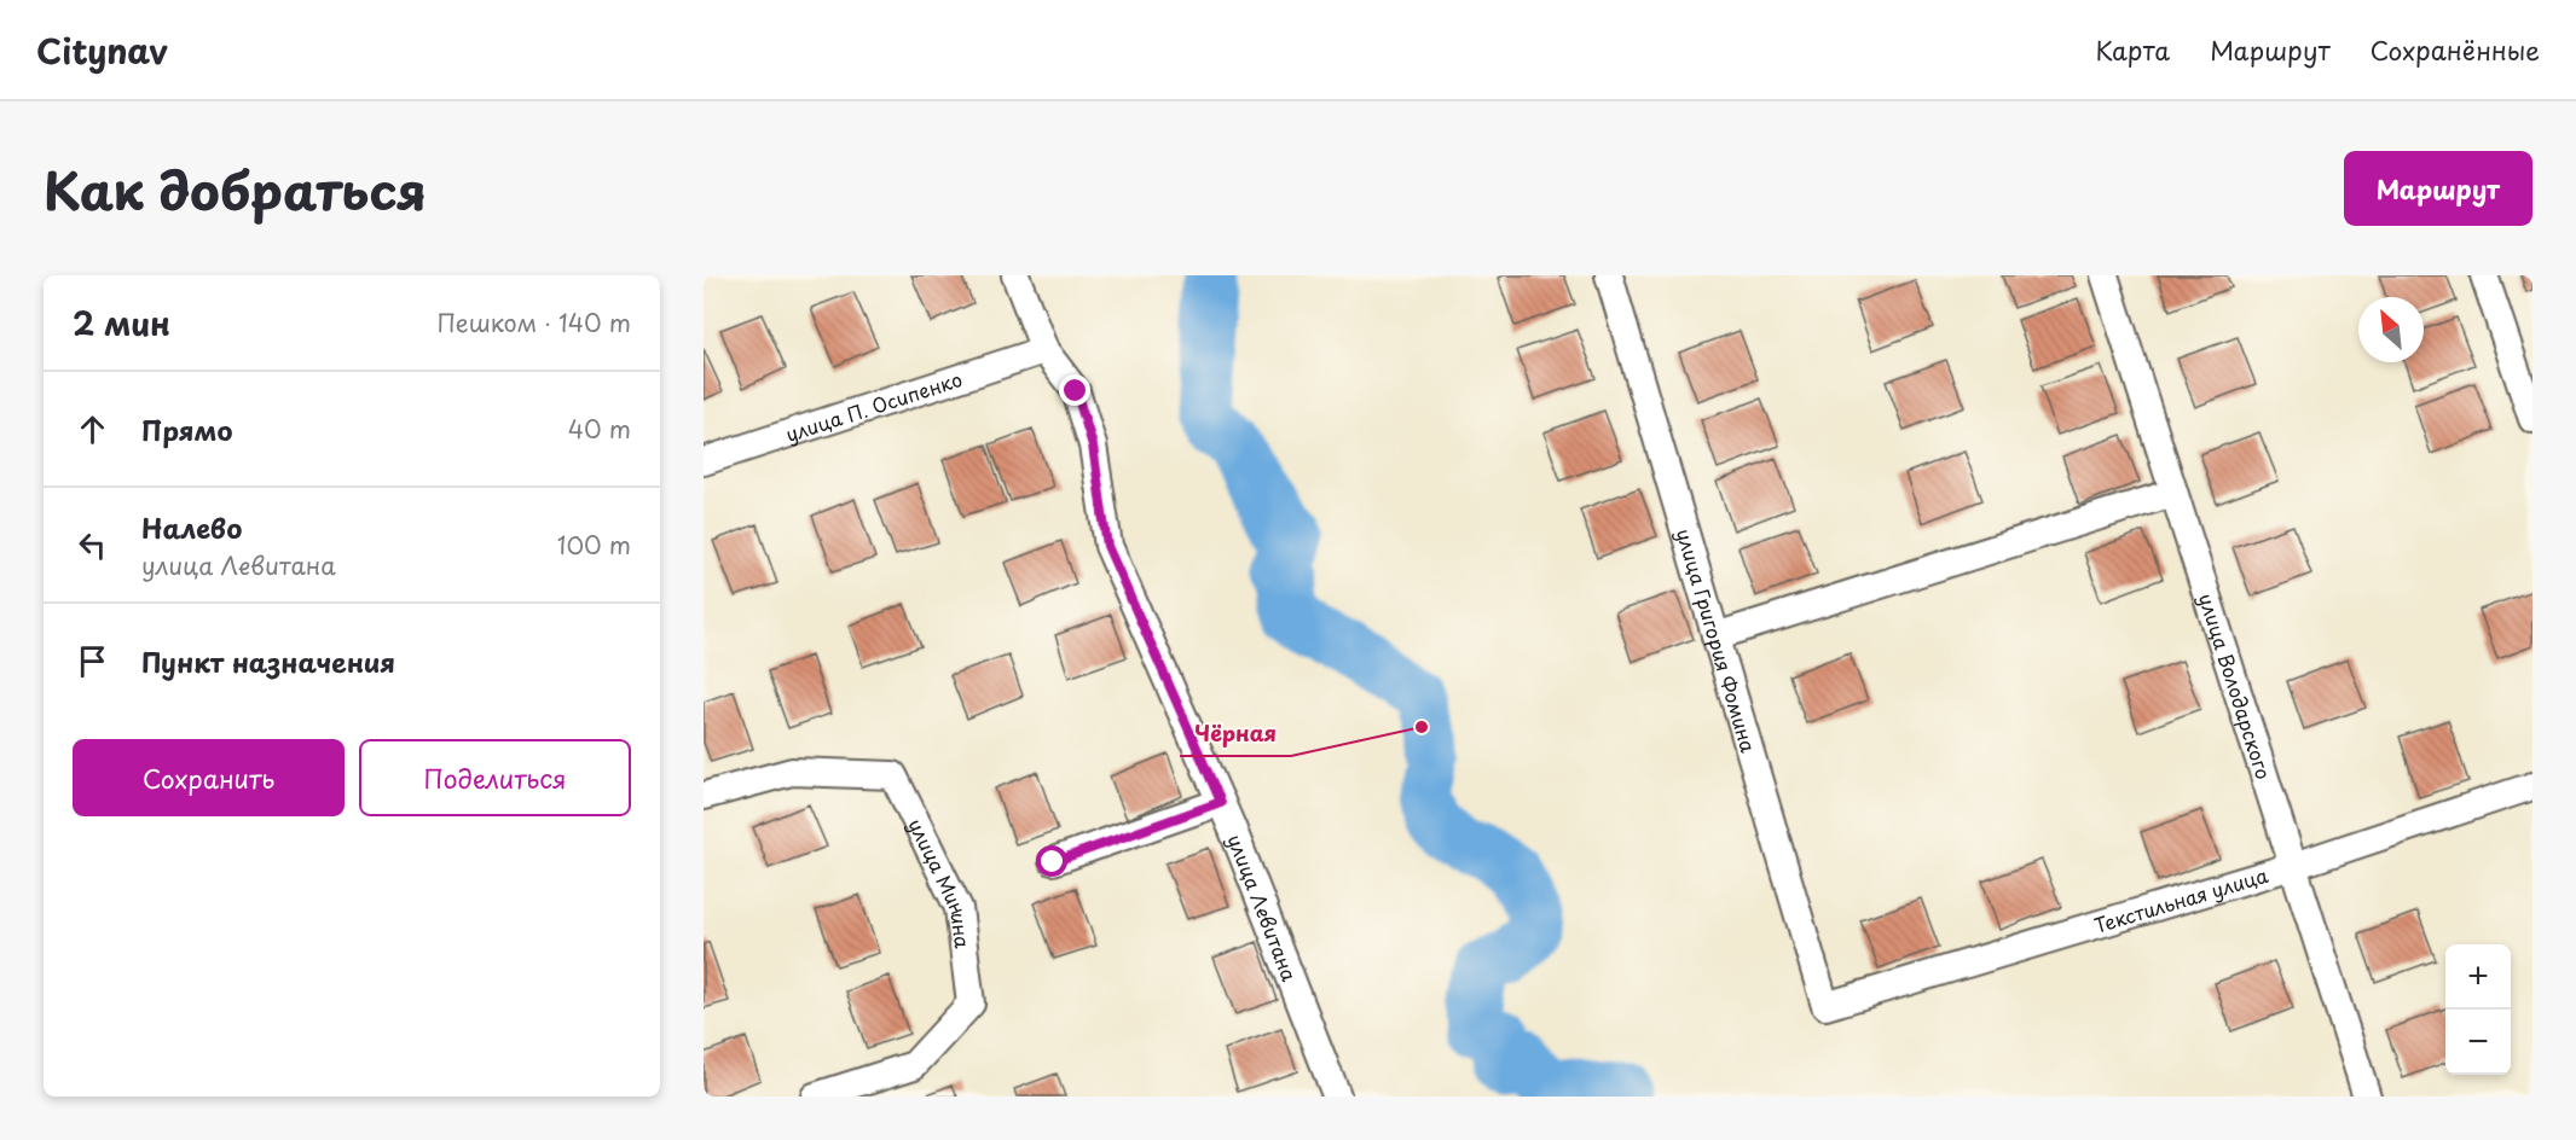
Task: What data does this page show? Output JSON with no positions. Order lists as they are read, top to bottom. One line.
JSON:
{"streets":{"street":["улица П. Осипенко","улица Григория Фомина","улица Володарского","улица Минина","Текстильная улица","улица Левитана"]},"crossings":[["улица П. Осипенко","улица Левитана"],["улица Григория Фомина","Текстильная улица"],["улица Володарского","Текстильная улица"]],"places":["Чёрная"],"north":"top left","page":{"header":"Citynav","nav":["Карта","Маршрут","Сохранённые"],"title":"Как добраться","buttons":["Маршрут",["Сохранить","Поделиться"]],"heading":["2 мин","Пешком · 140 m"],"list":[["Прямо","40 m"],["Налево","улица Левитана","100 m"],"Пункт назначения"],"map_buttons":["+","−"]}}
